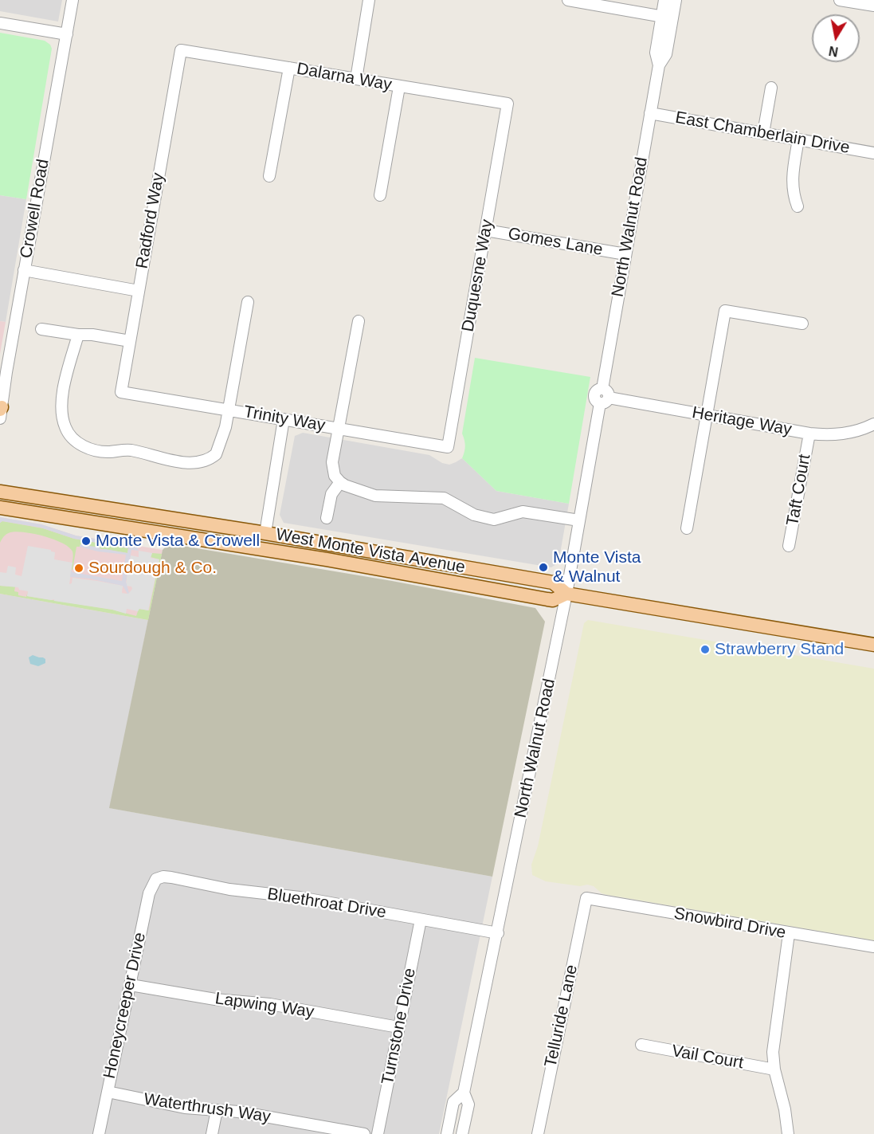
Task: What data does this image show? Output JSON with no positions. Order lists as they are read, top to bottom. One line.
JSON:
{"streets":{"main road":["West Monte Vista Avenue"],"street":["Dalarna Way","East Chamberlain Drive","Crowell Road","Radford Way","North Walnut Road","Gomes Lane","Duquesne Way","Trinity Way","Heritage Way","Taft Court","Bluethroat Drive","Snowbird Drive","Honeycreeper Drive","Lapwing Way","Telluride Lane","Turnstone Drive","Vail Court","Waterthrush Way"]},"crossings":[["Dalarna Way","Radford Way"],["Dalarna Way","Duquesne Way"],["East Chamberlain Drive","North Walnut Road"],["Radford Way","Trinity Way"],["North Walnut Road","Gomes Lane"],["North Walnut Road","Heritage Way"],["North Walnut Road","West Monte Vista Avenue"],["North Walnut Road","Bluethroat Drive"],["Gomes Lane","Duquesne Way"],["Duquesne Way","Trinity Way"],["Heritage Way","Taft Court"],["Bluethroat Drive","Honeycreeper Drive"],["Bluethroat Drive","Turnstone Drive"],["Snowbird Drive","Telluride Lane"],["Honeycreeper Drive","Lapwing Way"],["Honeycreeper Drive","Waterthrush Way"],["Lapwing Way","Turnstone Drive"]],"places":["Monte Vista & Crowell","Monte Vista & Walnut","Sourdough & Co.","Strawberry Stand"],"north":"bottom"}
